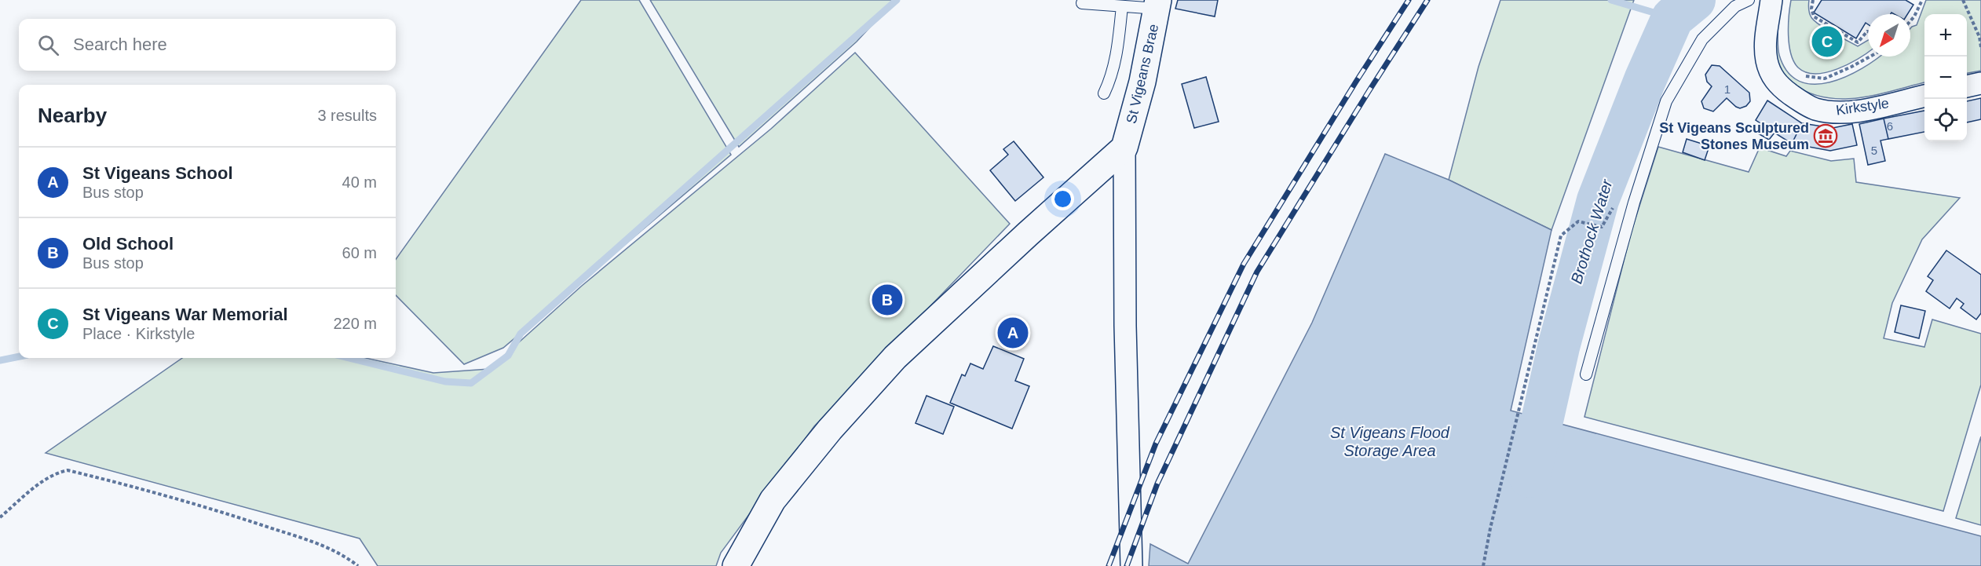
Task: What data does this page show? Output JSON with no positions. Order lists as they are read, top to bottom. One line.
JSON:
{"streets":{"street":["St Vigeans Brae","Kirkstyle"]},"water":["Brothock Water","St Vigeans Flood Storage Area"],"places":{"museum":["St Vigeans Sculptured Stones Museum"]},"house_numbers":["1","6","5"],"north":"bottom left","page":{"map_buttons":["+","−"],"search":"Search here","pins":["C","B","A"],"heading":["Nearby","3 results"],"list":[{"mark":"A","name":"St Vigeans School","note":"Bus stop","value":"40 m"},{"mark":"B","name":"Old School","note":"Bus stop","value":"60 m"},{"mark":"C","name":"St Vigeans War Memorial","note":"Place · Kirkstyle","value":"220 m"}]}}
